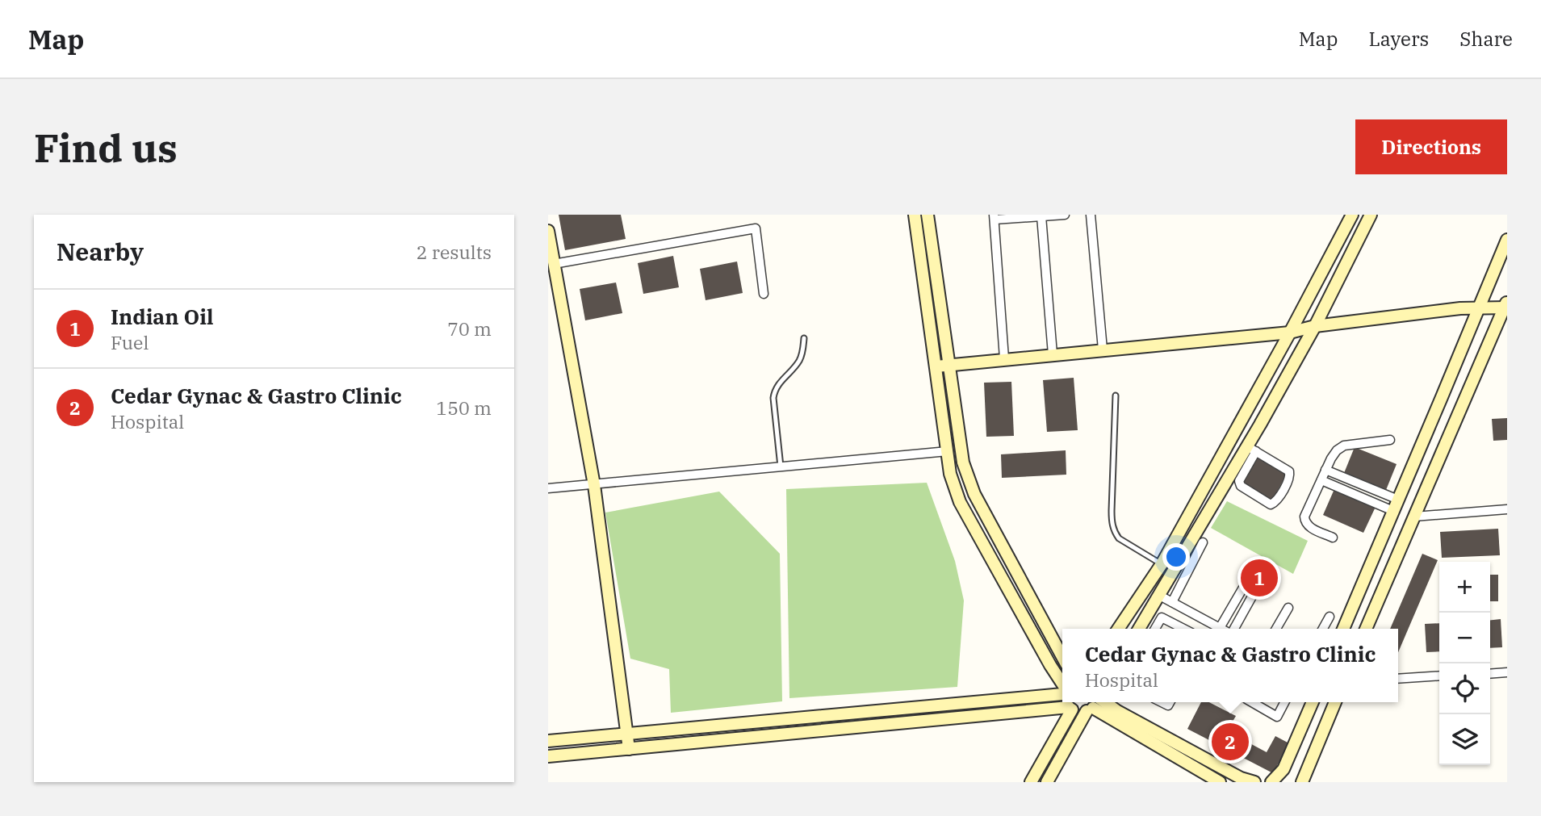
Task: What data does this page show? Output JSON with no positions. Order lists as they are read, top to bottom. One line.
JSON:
{"page":{"header":"Map","nav":["Map","Layers","Share"],"buttons":"Directions","title":"Find us","heading":["Nearby","2 results"],"list":[{"mark":"1","name":"Indian Oil","note":"Fuel","value":"70 m"},{"mark":"2","name":"Cedar Gynac & Gastro Clinic","note":"Hospital","value":"150 m"}],"pins":["1","2"],"map_buttons":["+","−"],"popup":["Cedar Gynac & Gastro Clinic","Hospital"]}}
